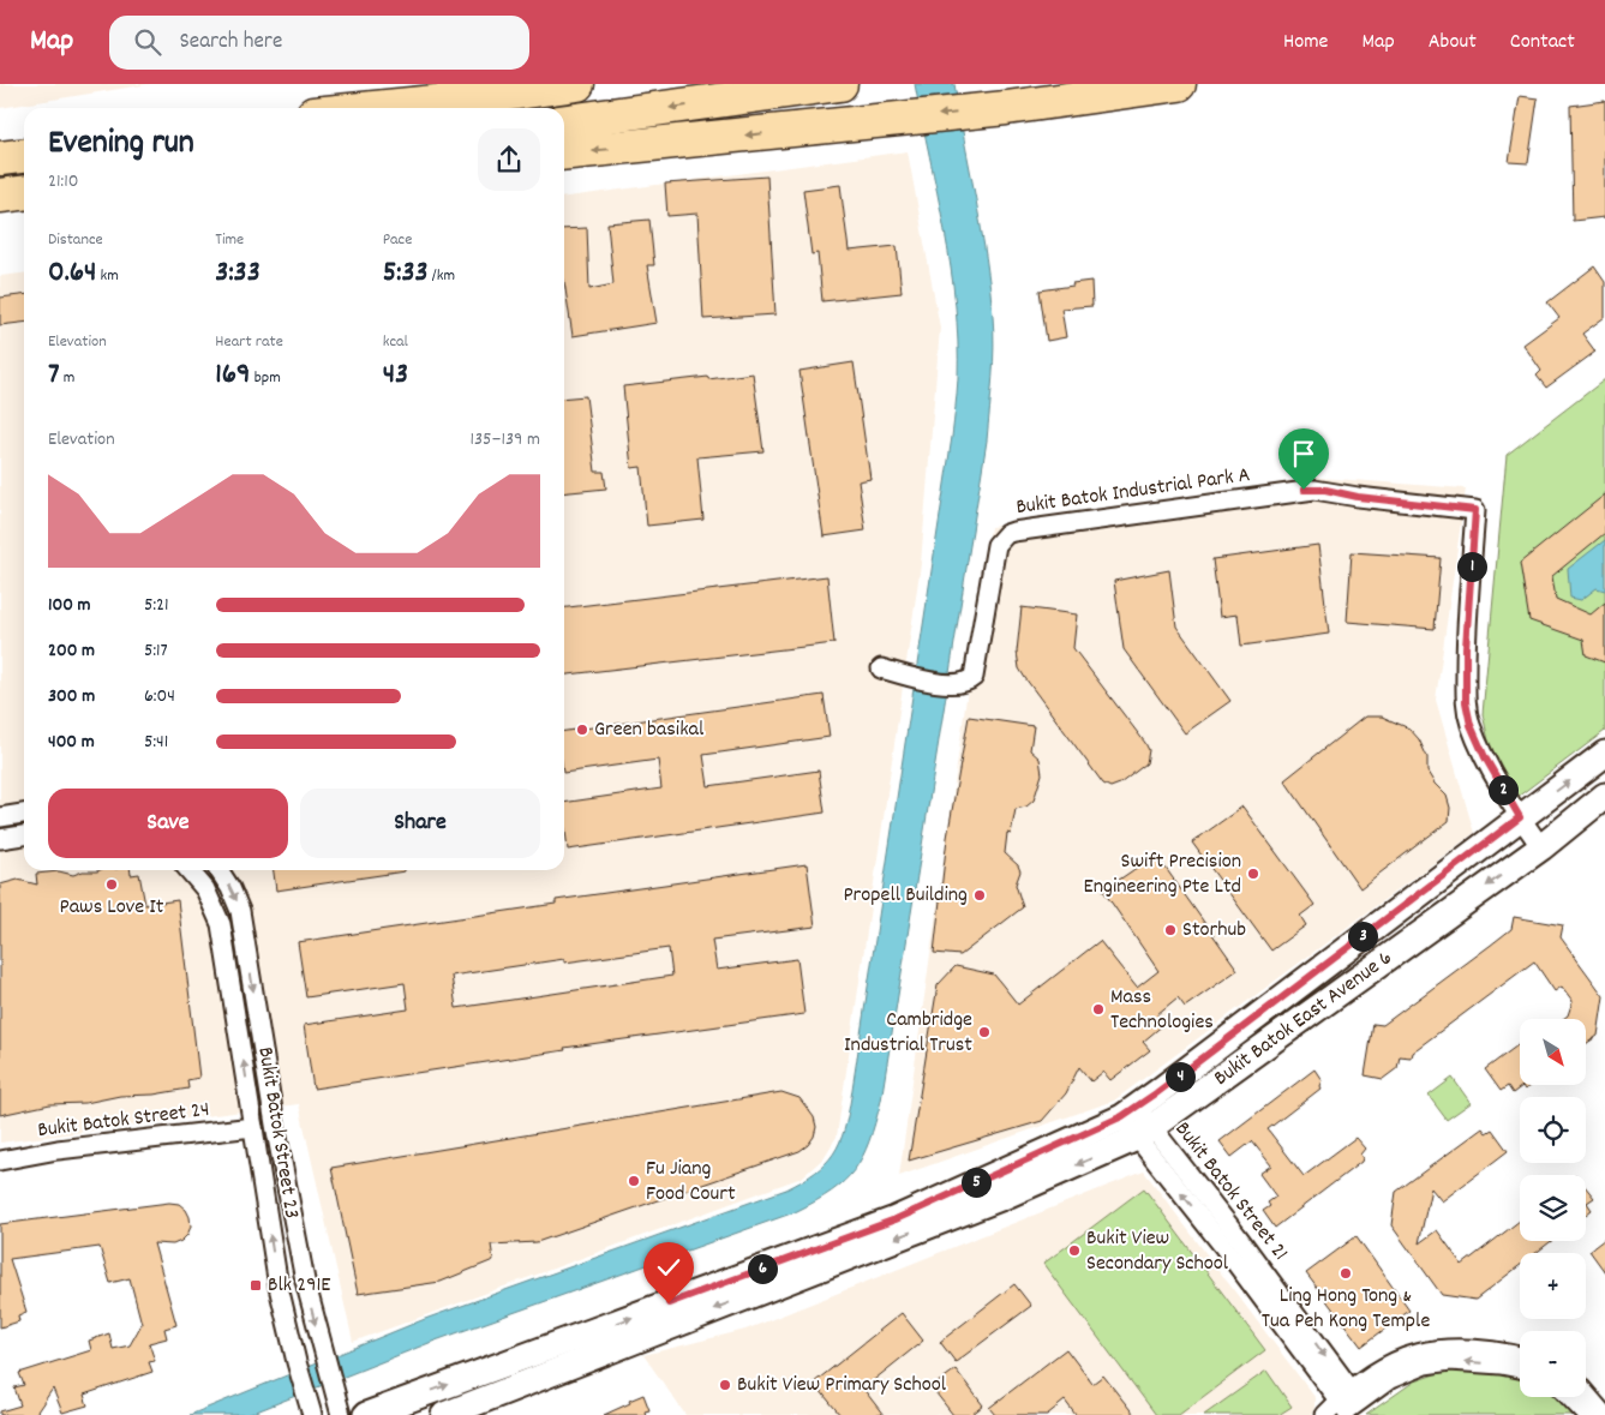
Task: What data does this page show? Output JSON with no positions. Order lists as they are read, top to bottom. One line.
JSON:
{"streets":{"main road":["Bukit Batok East Avenue 6"],"street":["Bukit Batok Industrial Park A","Bukit Batok Street 24","Bukit Batok Street 23","Bukit Batok Street 21"]},"crossings":[["Bukit Batok Industrial Park A","Bukit Batok East Avenue 6"],["Bukit Batok East Avenue 6","Bukit Batok Street 21"],["Bukit Batok Street 24","Bukit Batok Street 23"]],"places":{"other":["Green basikal","Swift Precision Engineering Pte Ltd","Paws Love It","Propell Building","Storhub","Mass Technologies","Cambridge Industrial Trust","Fu Jiang Food Court","Bukit View Secondary School","Ling Hong Tong & Tua Peh Kong Temple","Bukit View Primary School"],"transit":["Blk 291E"]},"north":"bottom right","page":{"header":"Map","search":"Search here","nav":["Home","Map","About","Contact"],"heading":["Evening run","21:10"],"stats":[["Distance","0.64 km"],["Time","3:33"],["Pace","5:33 /km"],["Elevation","7 m"],["Heart rate","169 bpm"],["kcal","43"]],"chart":["Elevation","135–139 m"],"pins":["1","2","3","4","5","6"],"list":[{"name":"100 m","note":"5:21"},{"name":"200 m","note":"5:17"},{"name":"300 m","note":"6:04"},{"name":"400 m","note":"5:41"}],"buttons":["Save","Share"],"map_buttons":["+","−"]}}
